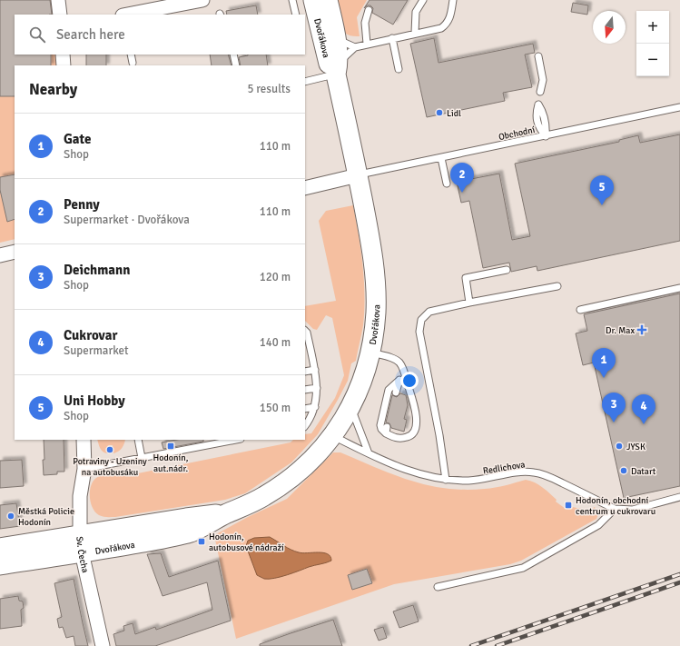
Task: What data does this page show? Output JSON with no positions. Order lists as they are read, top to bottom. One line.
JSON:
{"streets":{"main road":["Dvořákova"],"street":["Sv. Čecha"],"lane":["Obchodní","Redlichova"]},"crossings":[["Dvořákova","Obchodní"],["Dvořákova","Redlichova"],["Dvořákova","Sv. Čecha"]],"places":{"other":["Lidl","JYSK","Potraviny - Uzeniny na autobusáku","Datart","Městká Policie Hodonín"],"health":["Dr. Max"],"transit":["Hodonín, aut.nádr.","Hodonín, obchodní centrum u cukrovaru","Hodonín, autobusové nádraží"]},"north":"bottom","page":{"map_buttons":["+","−"],"search":"Search here","heading":["Nearby","5 results"],"list":[{"mark":"1","name":"Gate","note":"Shop","value":"110 m"},{"mark":"2","name":"Penny","note":"Supermarket · Dvořákova","value":"110 m"},{"mark":"3","name":"Deichmann","note":"Shop","value":"120 m"},{"mark":"4","name":"Cukrovar","note":"Supermarket","value":"140 m"},{"mark":"5","name":"Uni Hobby","note":"Shop","value":"150 m"}],"pins":["2","5","1","3","4"]}}
